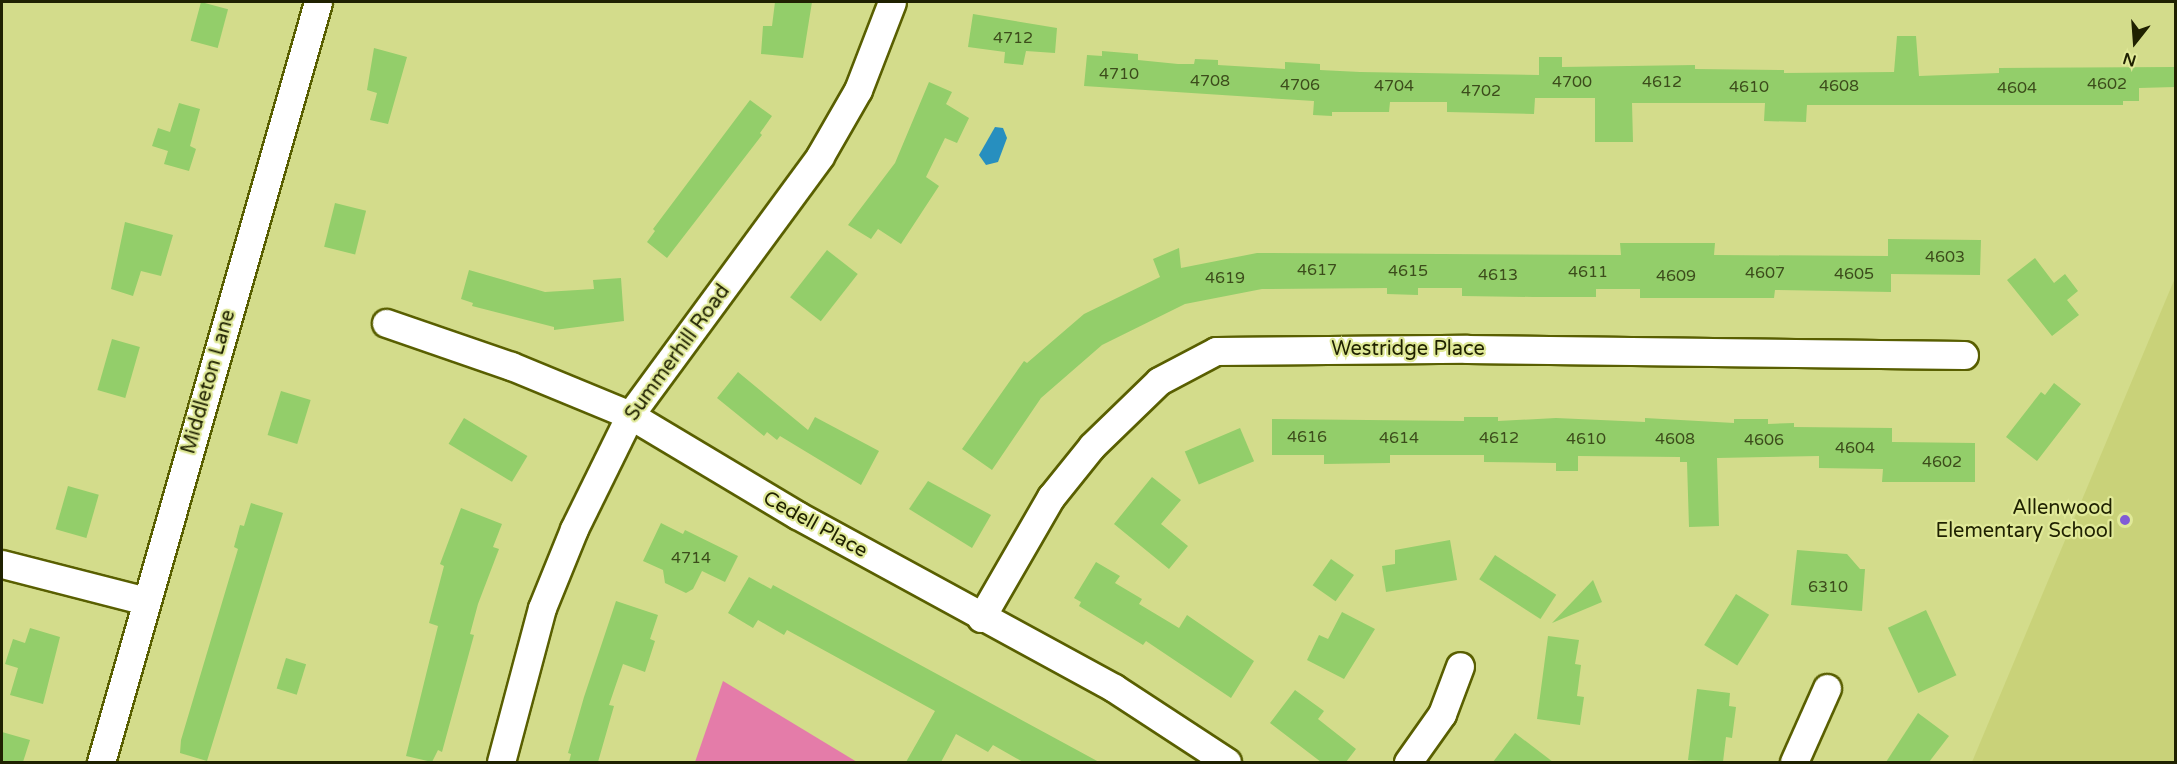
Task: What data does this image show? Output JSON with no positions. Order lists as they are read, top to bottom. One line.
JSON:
{"streets":{"street":["Westridge Place","Summerhill Road","Middleton Lane","Cedell Place"]},"crossings":[["Westridge Place","Cedell Place"],["Summerhill Road","Cedell Place"]],"places":["Allenwood Elementary School"],"house_numbers":["4712","4710","4708","4700","4612","4602","4706","4704","4608","4610","4604","4702","4603","4617","4615","4611","4607","4605","4613","4609","4619","4616","4614","4612","4610","4608","4606","4604","4602","4714","6310"],"north":"bottom"}
